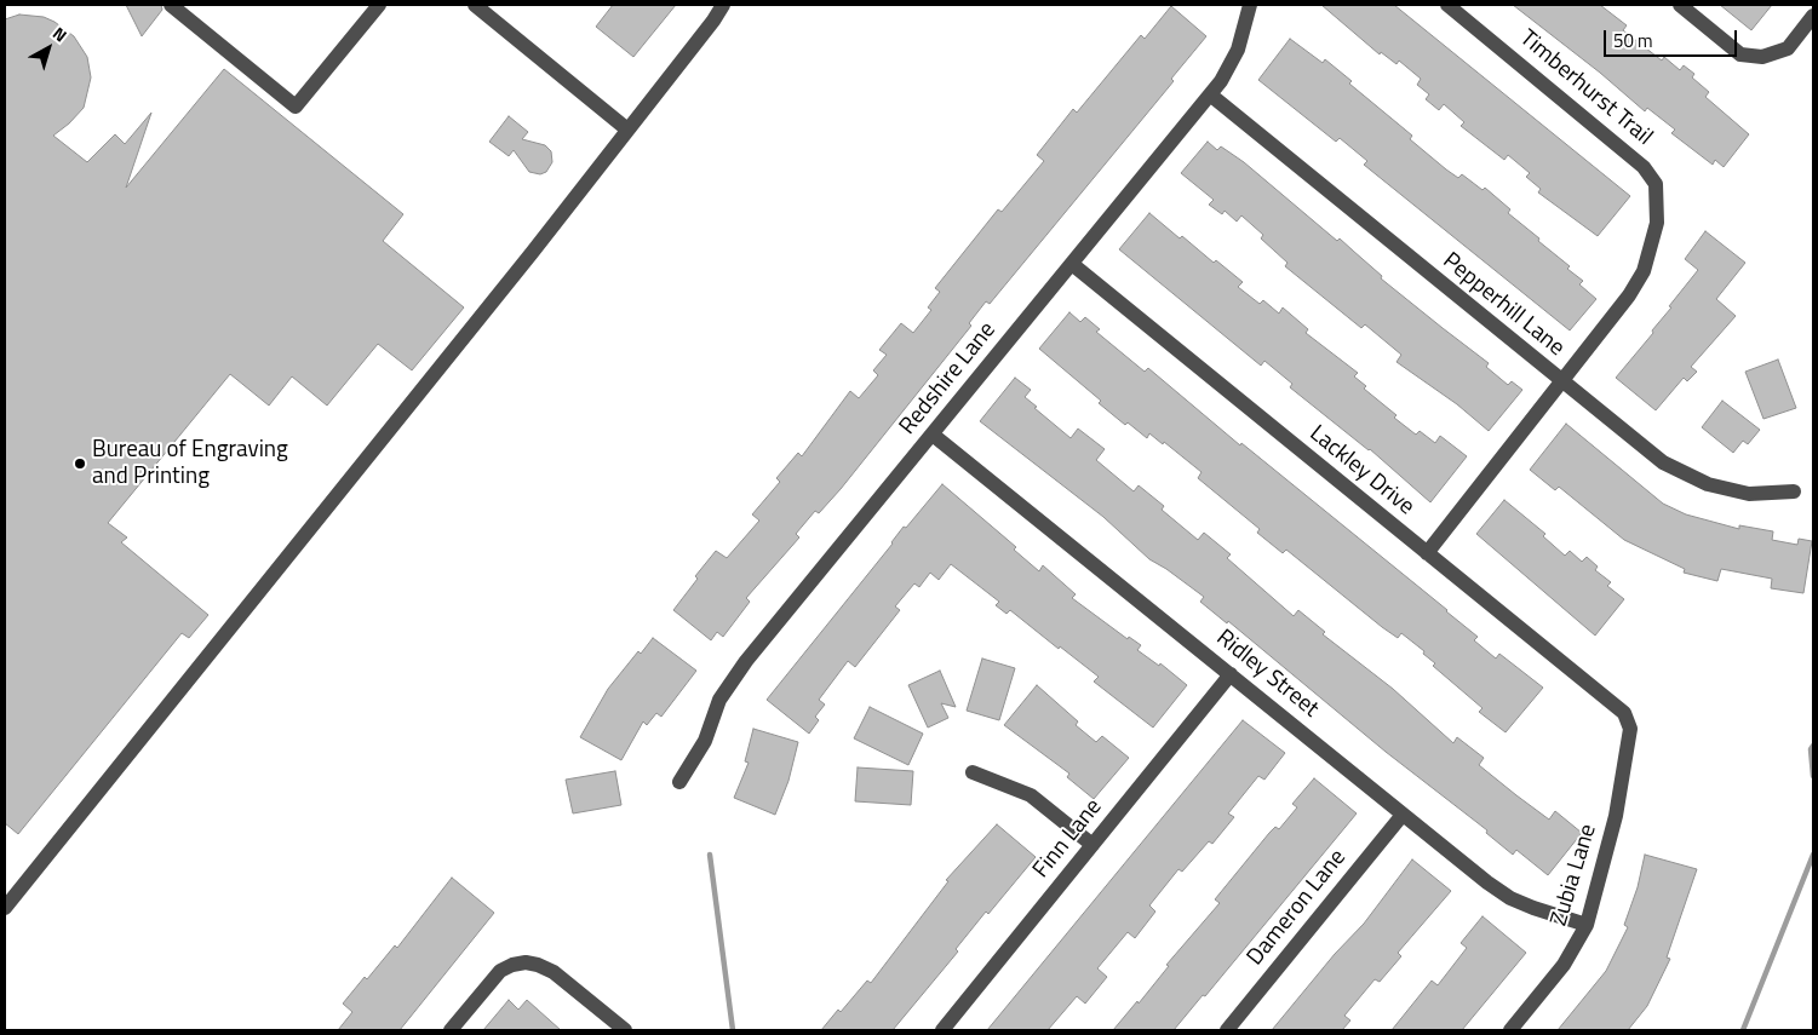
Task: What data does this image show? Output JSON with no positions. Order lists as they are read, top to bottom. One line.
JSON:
{"streets":{"street":["Timberhurst Trail","Pepperhill Lane","Redshire Lane","Lackley Drive","Ridley Street","Finn Lane","Zubia Lane","Dameron Lane"]},"crossings":[["Timberhurst Trail","Pepperhill Lane"],["Timberhurst Trail","Lackley Drive"],["Pepperhill Lane","Redshire Lane"],["Redshire Lane","Lackley Drive"],["Redshire Lane","Ridley Street"],["Lackley Drive","Zubia Lane"],["Ridley Street","Finn Lane"],["Ridley Street","Zubia Lane"],["Ridley Street","Dameron Lane"]],"places":["Bureau of Engraving and Printing"],"scale_bar":"50 m","north":"top right"}
